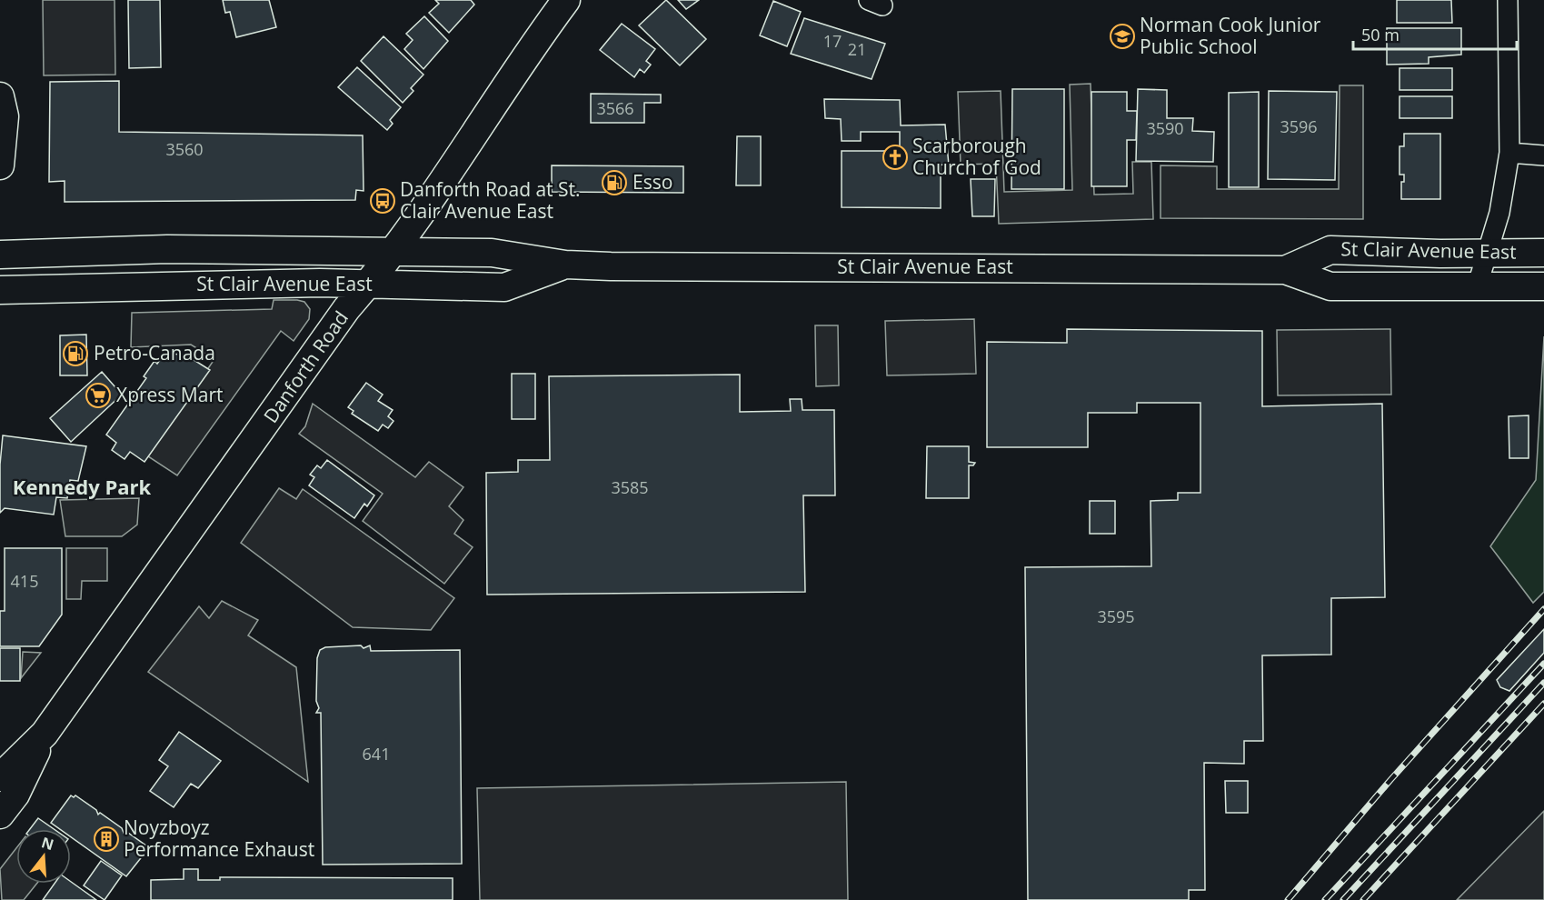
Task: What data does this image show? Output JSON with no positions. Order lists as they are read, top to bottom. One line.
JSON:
{"streets":{"main road":["St Clair Avenue East","Danforth Road"]},"crossings":[["St Clair Avenue East","Danforth Road"]],"districts":["Kennedy Park"],"places":{"school or university":["Norman Cook Junior Public School"],"church":["Scarborough Church of God"],"fuel station":["Esso","Petro-Canada"],"bus stop":["Danforth Road at St. Clair Avenue East"],"supermarket":["Xpress Mart"],"building":["Noyzboyz Performance Exhaust"]},"house_numbers":["17","21","3566","3596","3590","3560","3585","415","3595","641"],"scale_bar":"50 m","north":"top"}
